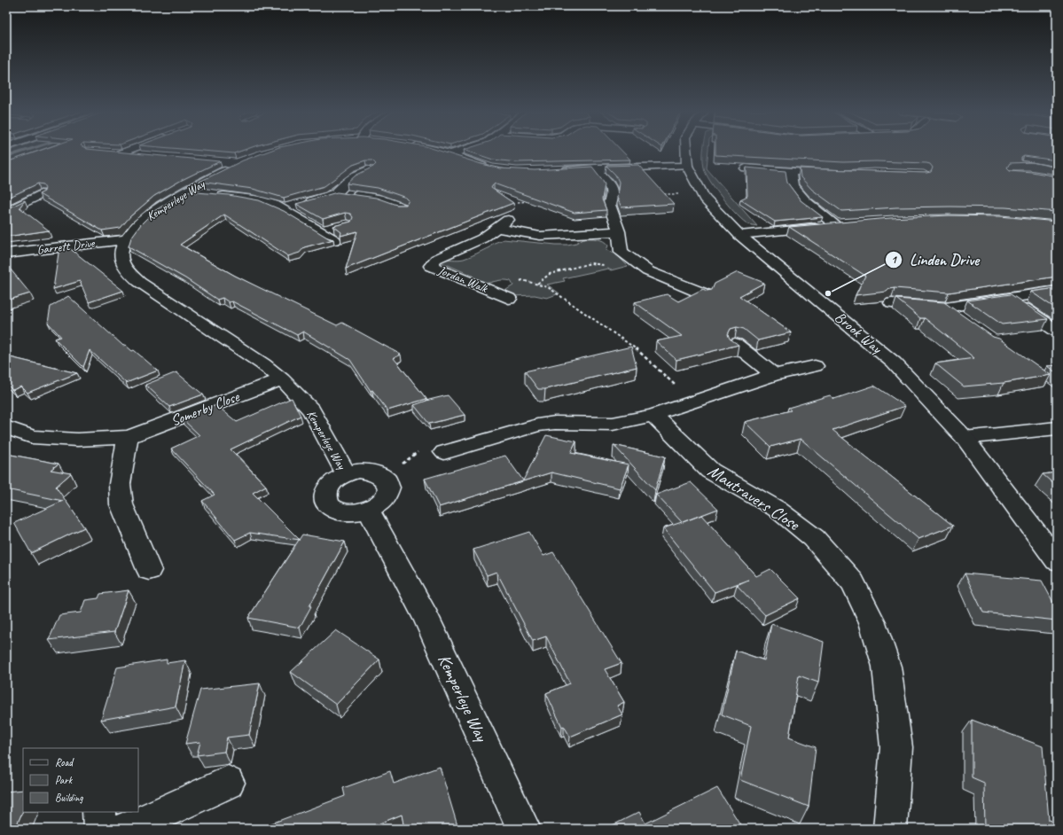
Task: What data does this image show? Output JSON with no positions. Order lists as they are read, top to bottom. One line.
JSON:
{"streets":{"street":["Kemperleye Way","Garrett Drive","Jordan Walk","Brook Way","Somerby Close","Mautravers Close"]},"crossings":[["Kemperleye Way","Garrett Drive"],["Kemperleye Way","Somerby Close"]],"places":["Linden Drive"],"legend":["Road","Park","Building"]}
